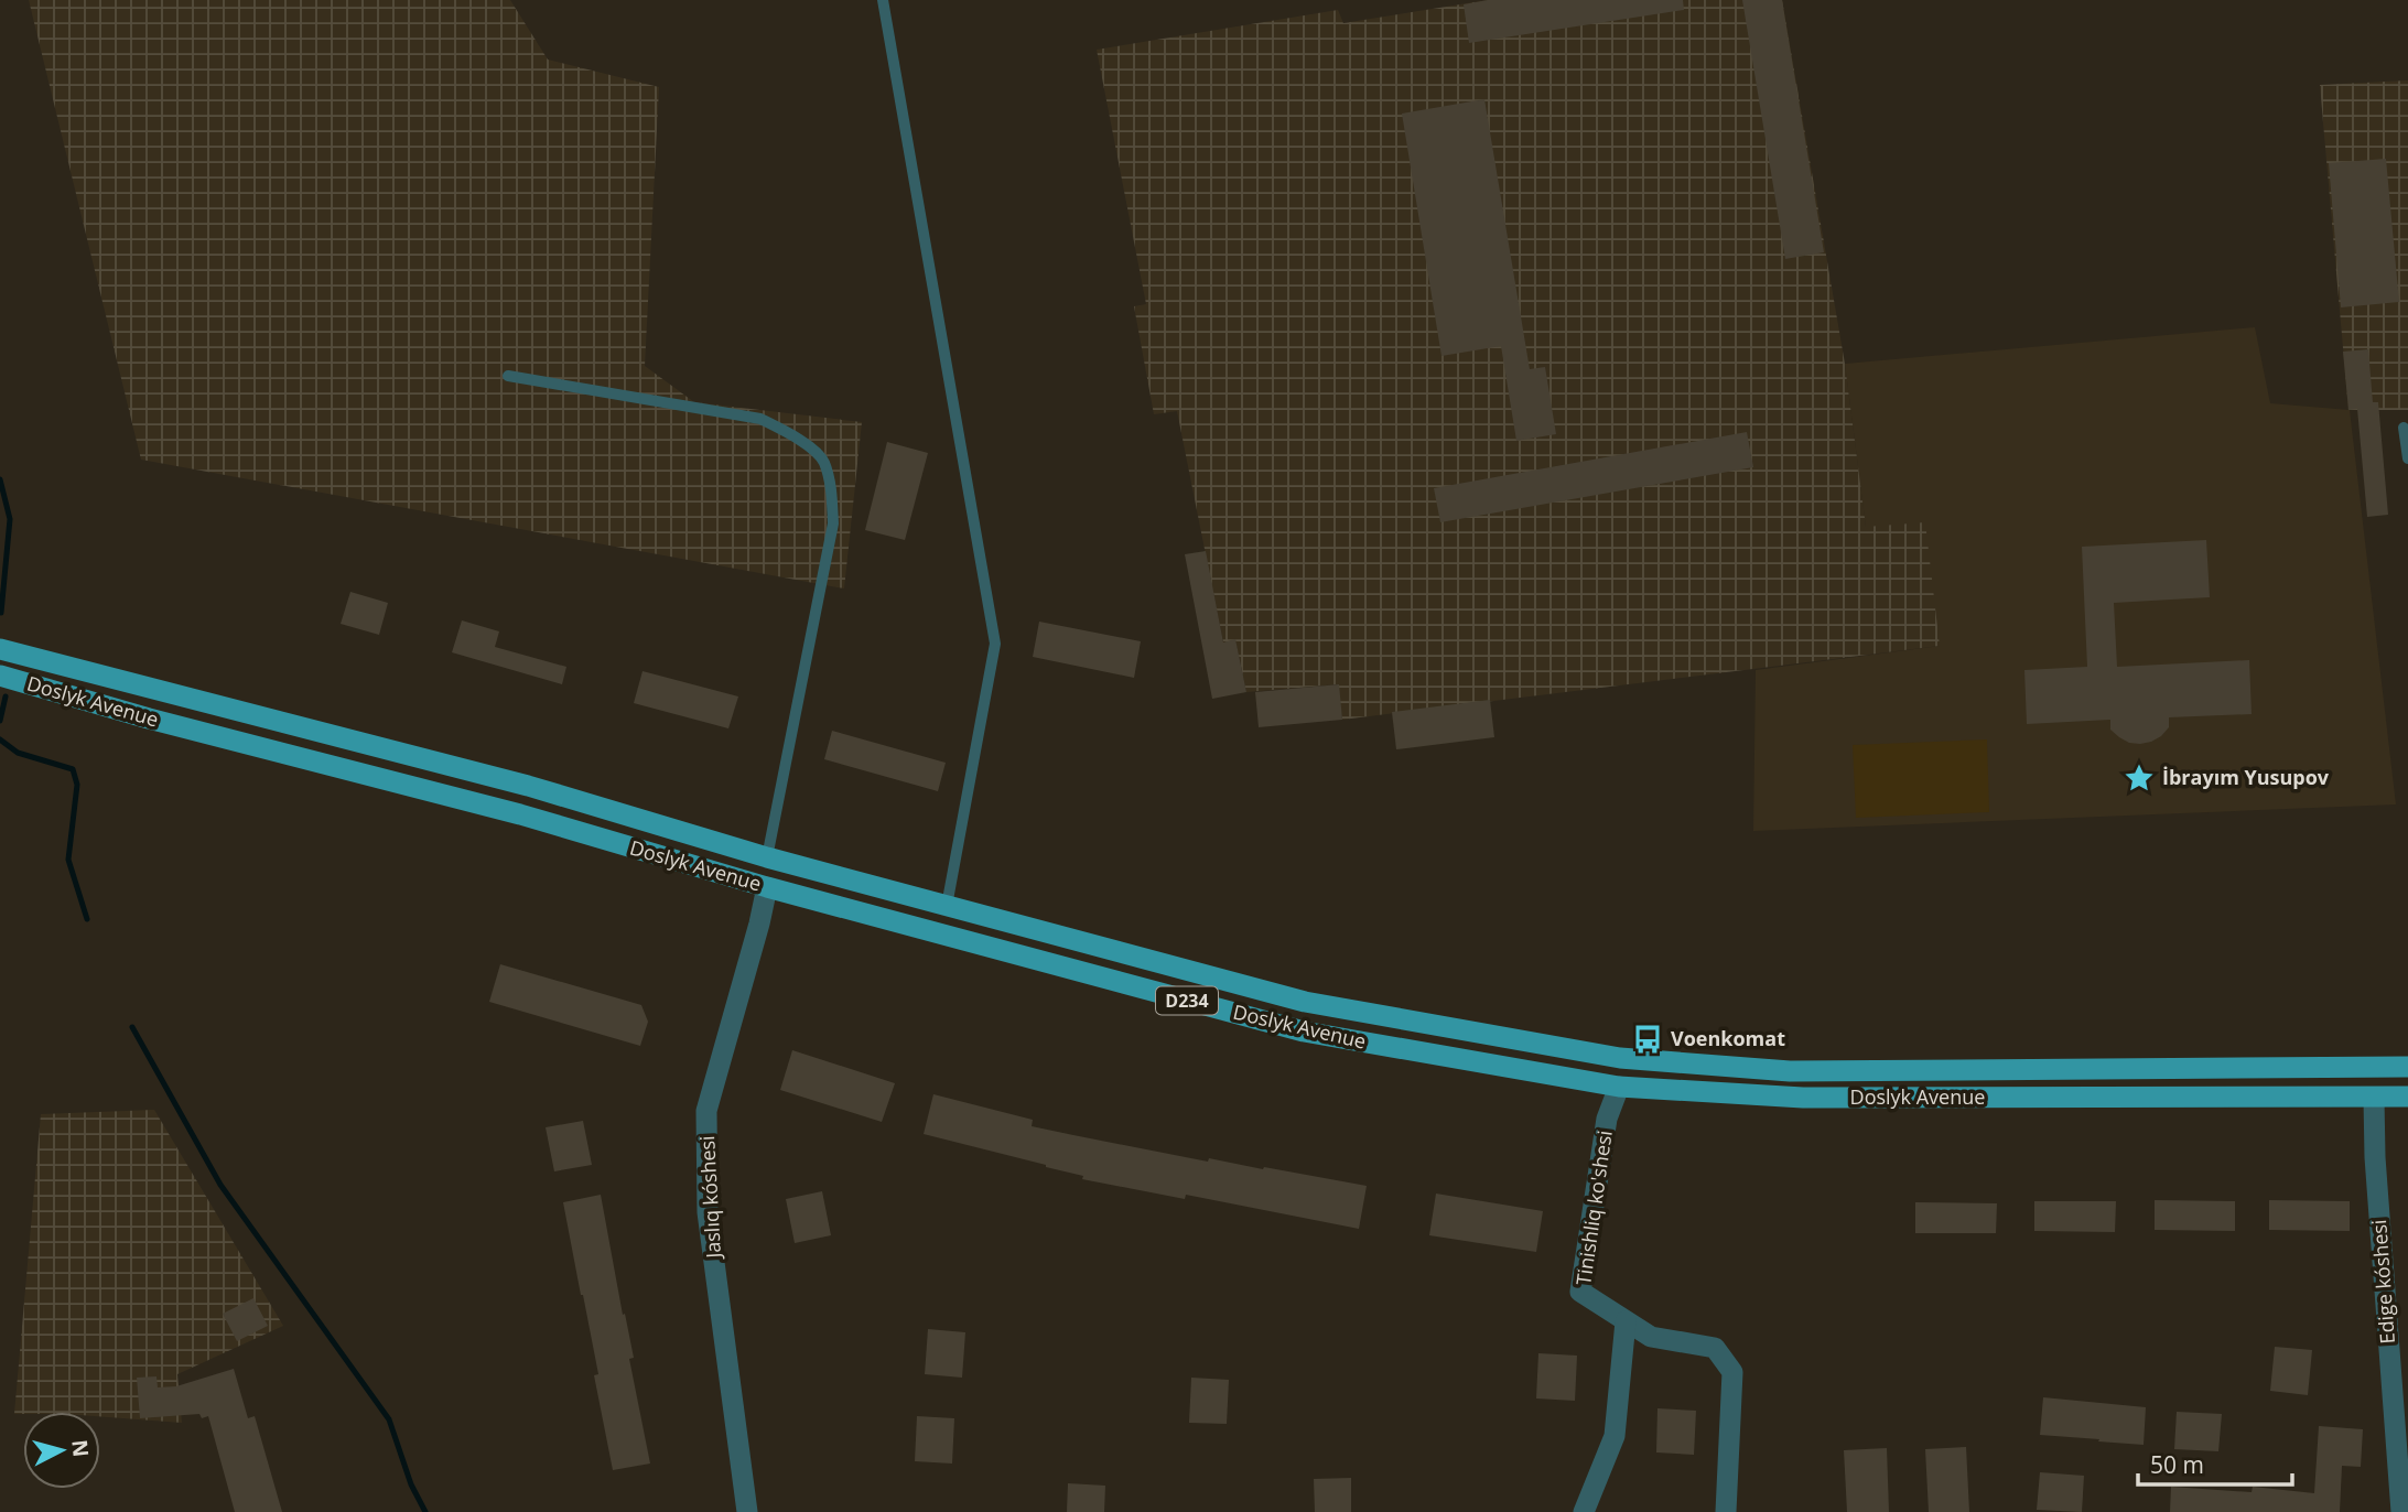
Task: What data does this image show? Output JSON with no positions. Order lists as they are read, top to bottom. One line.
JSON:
{"streets":{"main road":["Doslyk Avenue","D234"],"street":["Jaslıq kóshesi","Tinishliq ko'shesi","Edige kóshesi"]},"crossings":[["Doslyk Avenue","Jaslıq kóshesi"],["Doslyk Avenue","Tinishliq ko'shesi"],["Doslyk Avenue","Edige kóshesi"]],"places":{"place":["İbrayım Yusupov"],"bus stop":["Voenkomat"]},"scale_bar":"50 m","north":"right"}
